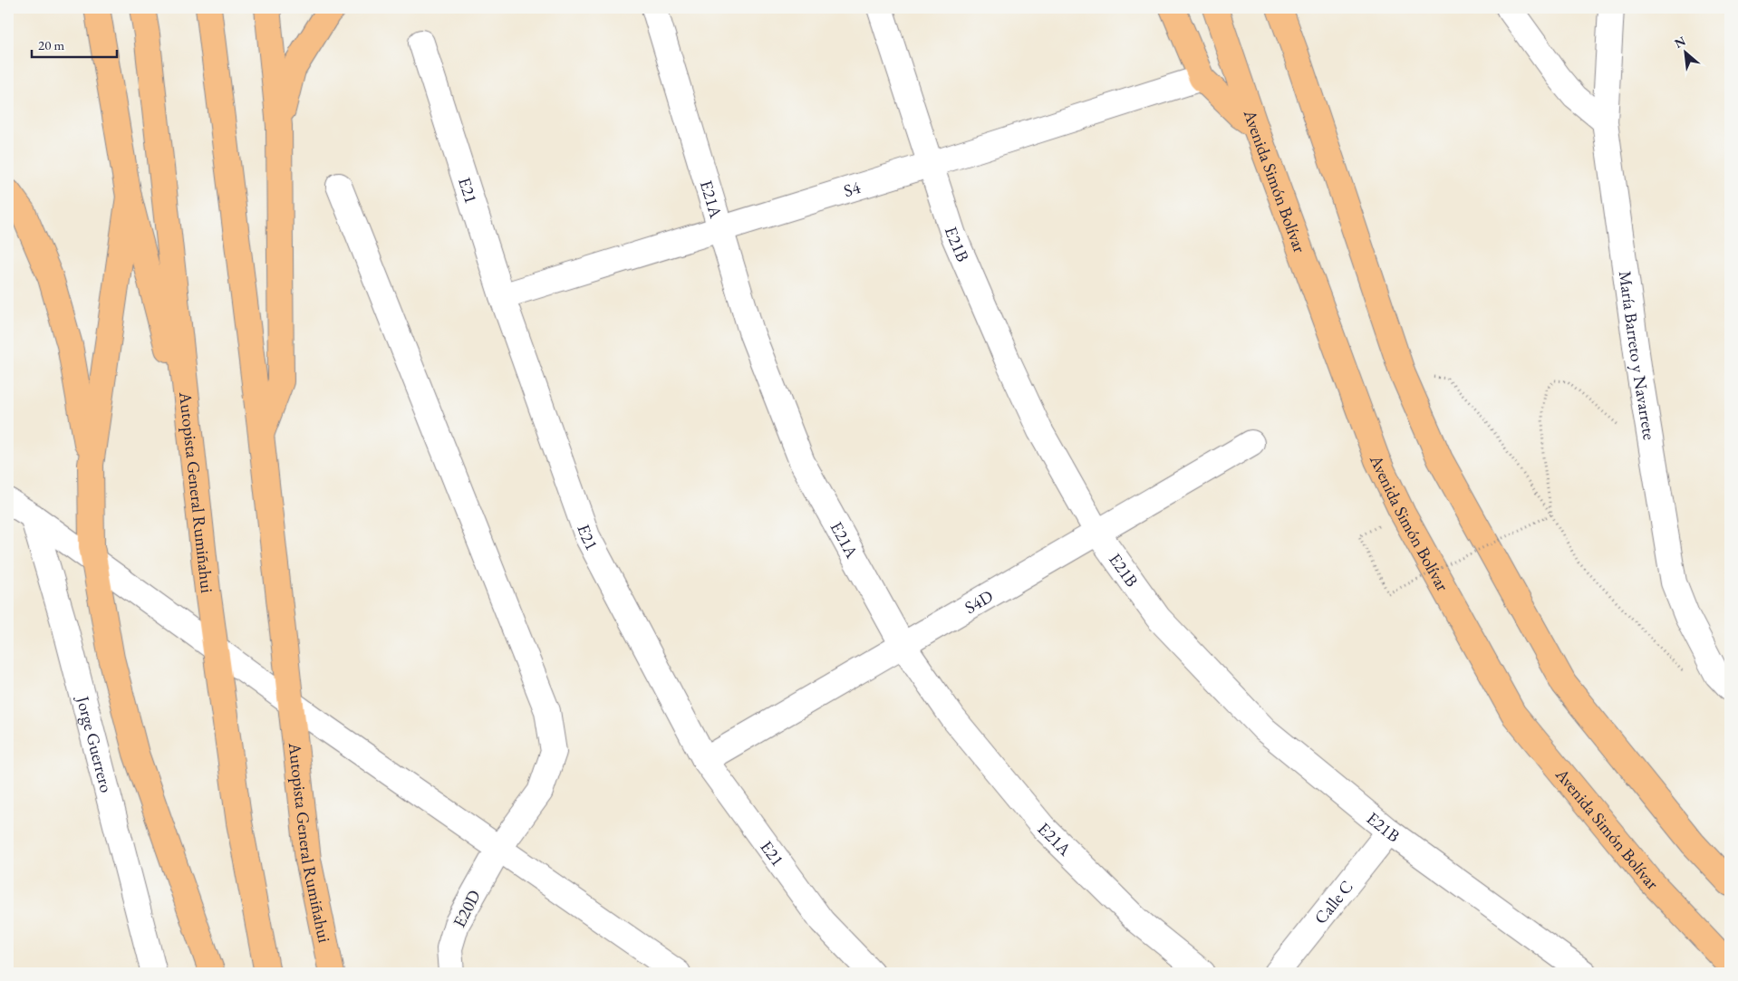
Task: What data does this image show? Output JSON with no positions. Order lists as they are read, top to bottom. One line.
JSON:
{"streets":{"highway":["Avenida Simón Bolívar","Autopista General Rumiñahui"],"street":["S4","E21","E21A","E21B","María Barreto y Navarrete","S4D","Jorge Guerrero","Calle C","E20D"]},"crossings":[["S4","E21"],["S4","E21A"],["S4","E21B"],["E21","S4D"],["E21A","S4D"],["E21B","S4D"],["E21B","Calle C"]],"scale_bar":"20 m","north":"top left"}
